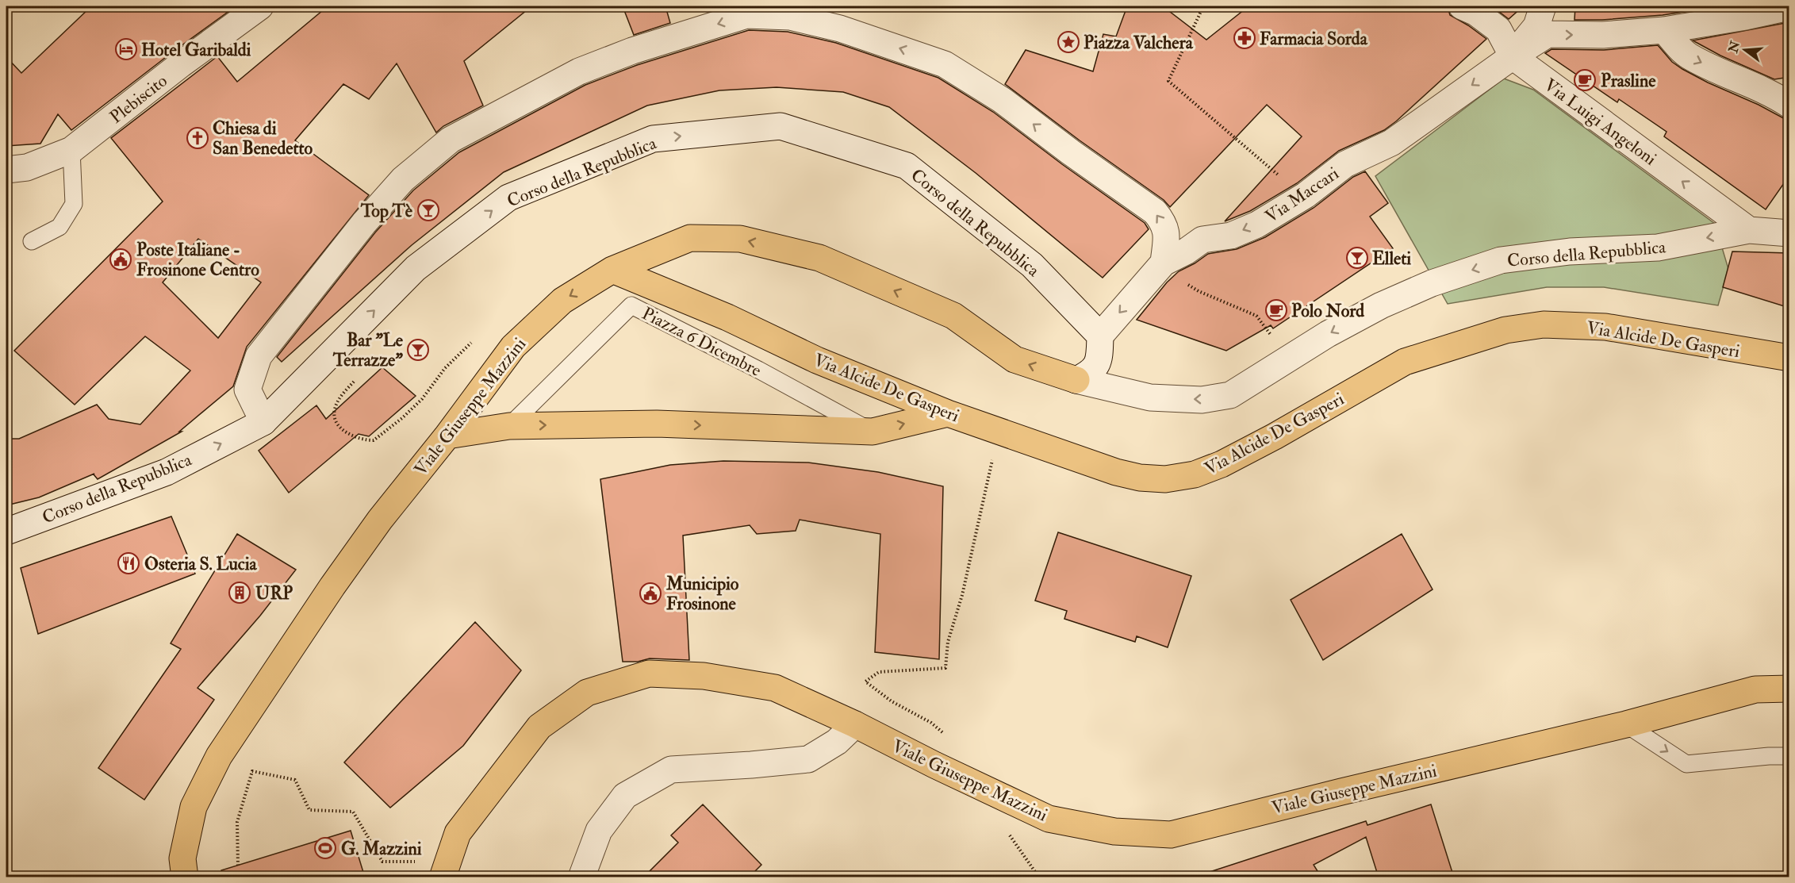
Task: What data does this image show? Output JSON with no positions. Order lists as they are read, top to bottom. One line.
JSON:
{"streets":{"main road":["Via Alcide De Gasperi","Viale Giuseppe Mazzini"],"street":["Plebiscito","Via Luigi Angeloni","Corso della Repubblica","Via Maccari"],"lane":["Piazza 6 Dicembre"]},"crossings":[["Via Luigi Angeloni","Corso della Repubblica"],["Via Luigi Angeloni","Via Maccari"],["Corso della Repubblica","Via Maccari"],["Corso della Repubblica","Viale Giuseppe Mazzini"],["Via Alcide De Gasperi","Viale Giuseppe Mazzini"]],"one_way":["Via Maccari"],"places":{"pharmacy":["Farmacia Sorda"],"place":["Piazza Valchera"],"hotel":["Hotel Garibaldi"],"cafe":["Prasline","Polo Nord"],"church":["Chiesa di San Benedetto"],"bar":["Top Tè","Elleti","Bar \"Le Terrazze\""],"public building":["Poste Italiane - Frosinone Centro","Municipio Frosinone"],"restaurant":["Osteria S. Lucia"],"building":["URP"],"sports":["G. Mazzini"]},"north":"left"}
